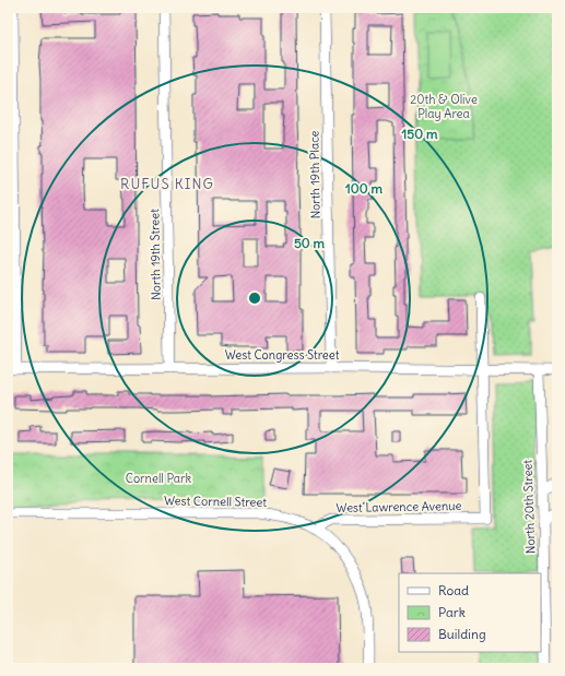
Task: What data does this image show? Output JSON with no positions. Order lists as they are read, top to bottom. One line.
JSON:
{"streets":{"street":["North 19th Place","North 19th Street","West Congress Street","West Cornell Street","West Lawrence Avenue","North 20th Street"]},"crossings":[["North 19th Place","West Congress Street"],["North 19th Street","West Congress Street"],["West Congress Street","West Lawrence Avenue"],["West Congress Street","North 20th Street"],["West Cornell Street","West Lawrence Avenue"]],"districts":["RUFUS KING"],"parks":["20th & Olive Play Area","Cornell Park"],"legend":["Road","Park","Building"],"rings":["150 m","100 m","50 m"]}
